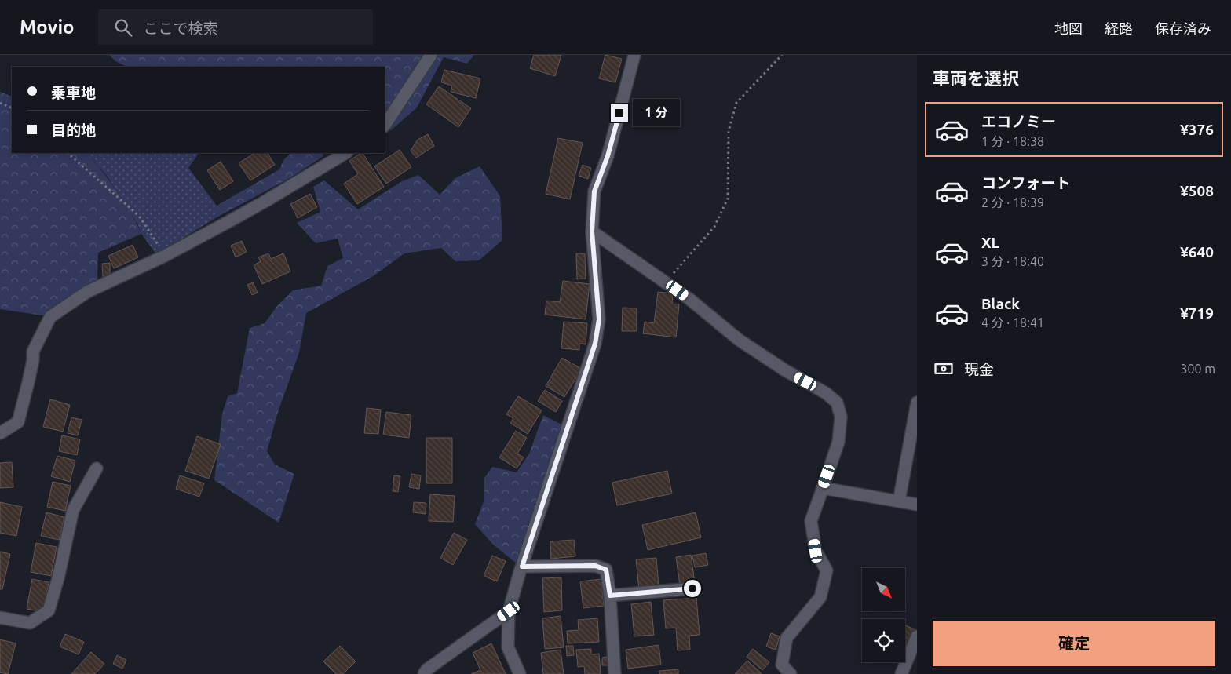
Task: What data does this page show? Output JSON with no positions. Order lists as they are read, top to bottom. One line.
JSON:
{"north":"bottom right","page":{"header":"Movio","search":"ここで検索","nav":["地図","経路","保存済み"],"heading":"車両を選択","banner":["乗車地","目的地"],"bubble":"1 分","list":[{"name":"エコノミー","note":"1 分 · 18:38","value":"¥376"},{"name":"コンフォート","note":"2 分 · 18:39","value":"¥508"},{"name":"XL","note":"3 分 · 18:40","value":"¥640"},{"name":"Black","note":"4 分 · 18:41","value":"¥719"}],"pay":["現金","300 m"],"buttons":"確定"}}
